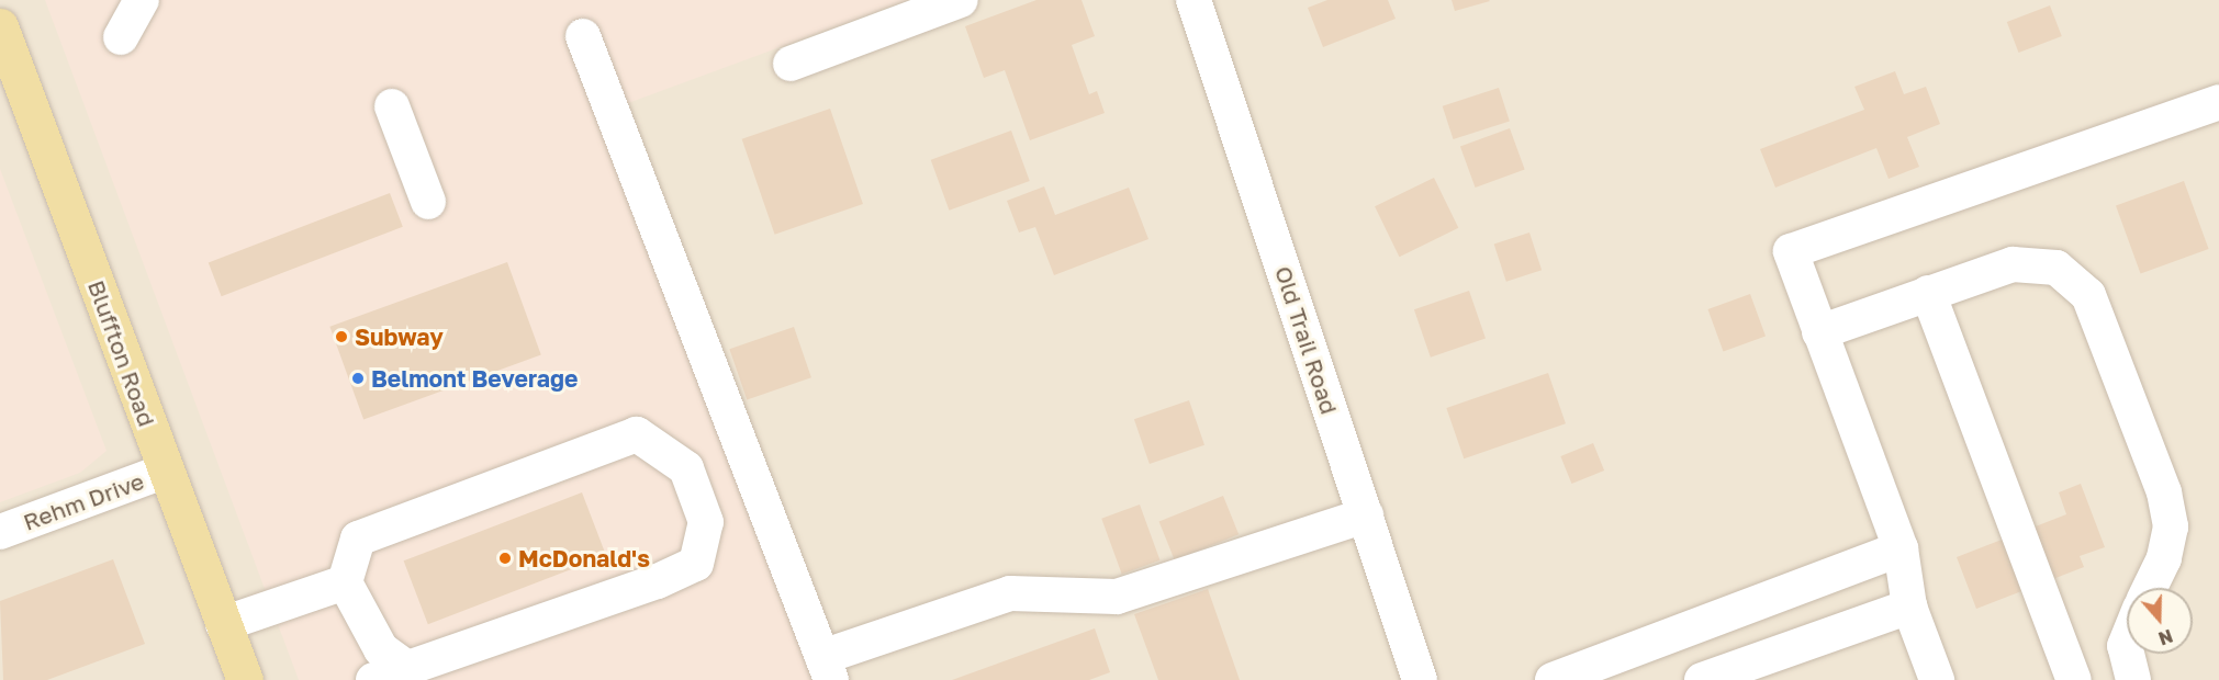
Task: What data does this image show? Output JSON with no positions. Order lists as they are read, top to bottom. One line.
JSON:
{"streets":{"main road":["Bluffton Road"],"street":["Old Trail Road","Rehm Drive"]},"crossings":[["Bluffton Road","Rehm Drive"]],"places":["Subway","Belmont Beverage","McDonald's"],"north":"bottom"}
